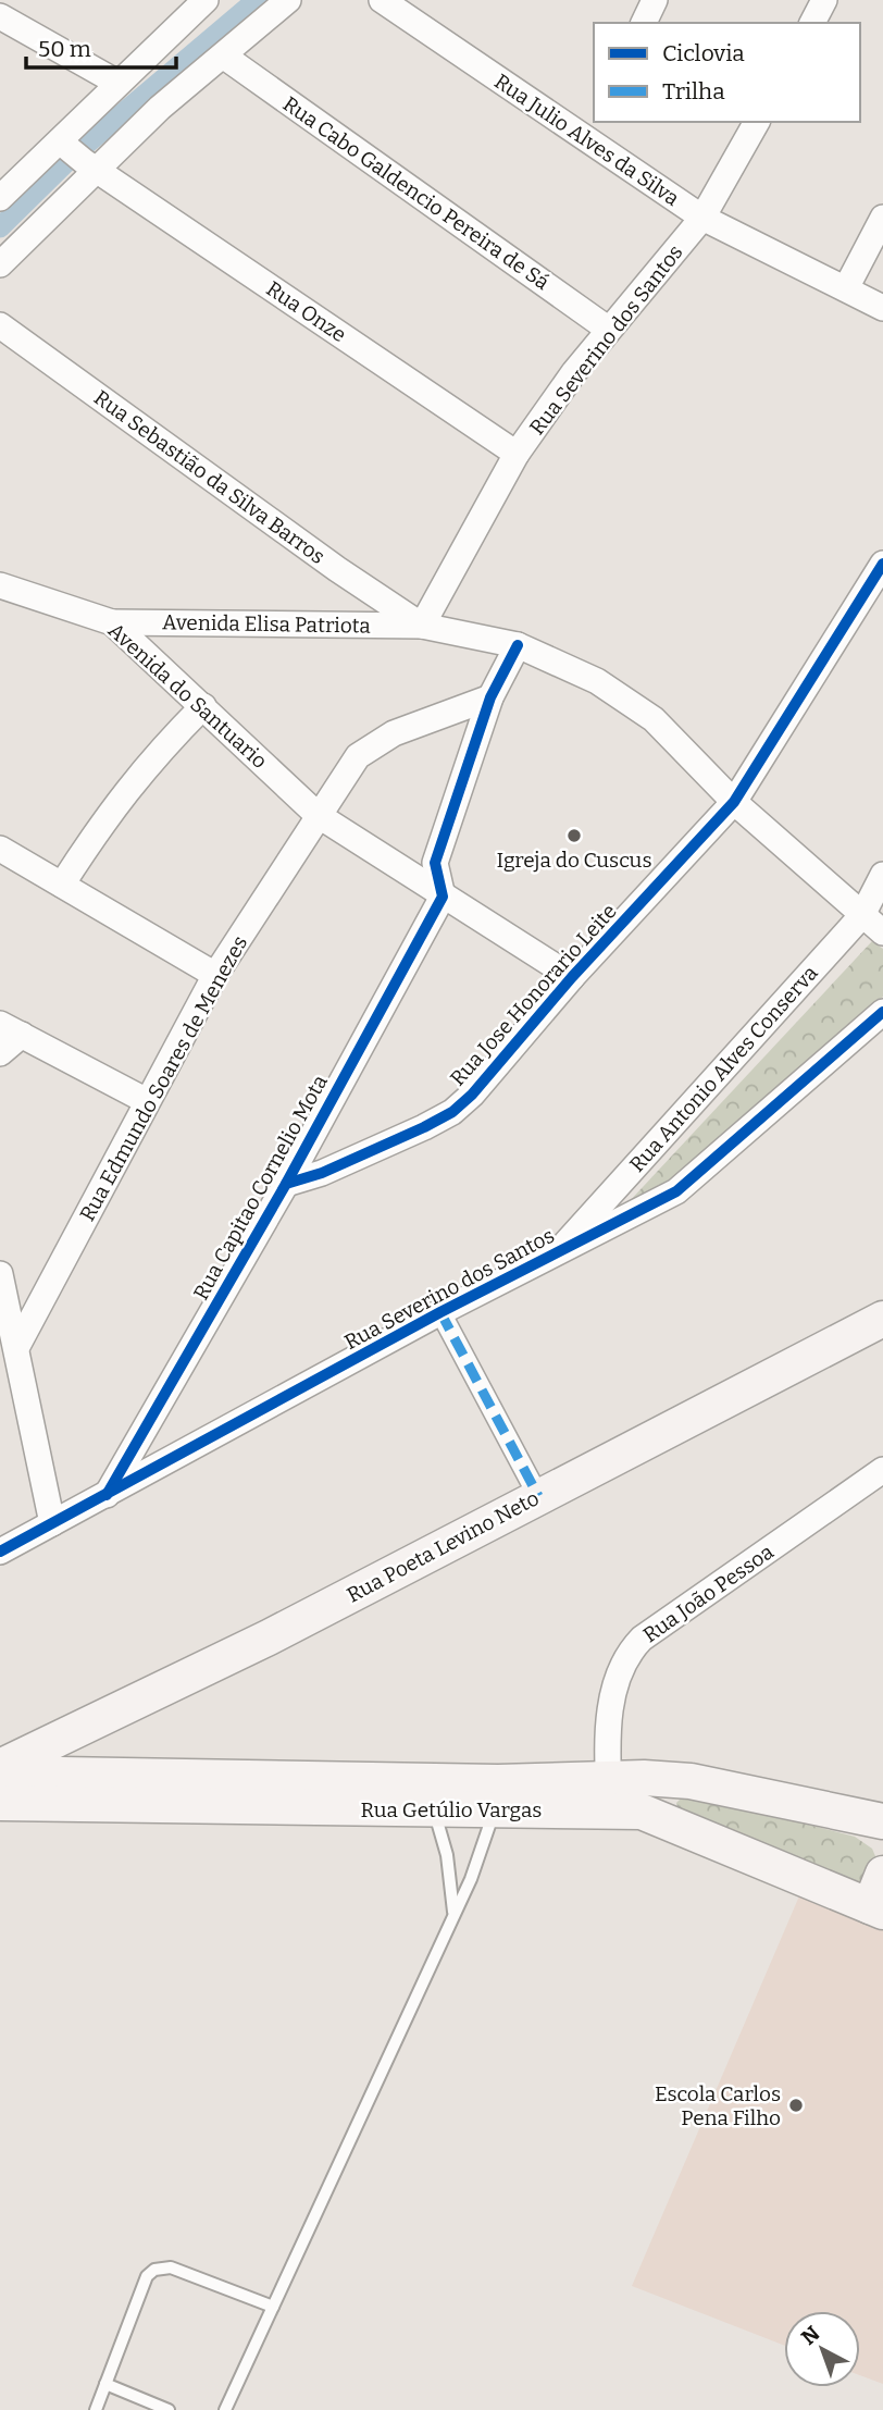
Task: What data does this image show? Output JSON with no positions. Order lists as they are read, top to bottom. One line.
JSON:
{"streets":{"main road":["Rua Poeta Levino Neto","Rua Getúlio Vargas"],"street":["Rua Julio Alves da Silva","Rua Cabo Galdencio Pereira de Sá","Rua Onze","Rua Severino dos Santos","Rua Sebastião da Silva Barros","Avenida Elisa Patriota","Avenida do Santuario","Rua Jose Honorario Leite","Rua Antonio Alves Conserva","Rua Edmundo Soares de Menezes","Rua Capitao Cornelio Mota","Rua João Pessoa"]},"crossings":[["Rua Julio Alves da Silva","Rua Severino dos Santos"],["Rua Cabo Galdencio Pereira de Sá","Rua Severino dos Santos"],["Rua Onze","Rua Severino dos Santos"],["Rua Severino dos Santos","Rua Sebastião da Silva Barros"],["Rua Severino dos Santos","Avenida Elisa Patriota"],["Rua Severino dos Santos","Rua Antonio Alves Conserva"],["Rua Severino dos Santos","Rua Capitao Cornelio Mota"],["Rua Sebastião da Silva Barros","Avenida Elisa Patriota"],["Avenida Elisa Patriota","Avenida do Santuario"],["Avenida do Santuario","Rua Jose Honorario Leite"],["Avenida do Santuario","Rua Edmundo Soares de Menezes"],["Avenida do Santuario","Rua Capitao Cornelio Mota"],["Rua Jose Honorario Leite","Rua Capitao Cornelio Mota"],["Rua João Pessoa","Rua Getúlio Vargas"]],"places":["Igreja do Cuscus","Escola Carlos Pena Filho"],"legend":["Ciclovia","Trilha"],"scale_bar":"50 m","north":"top left"}
